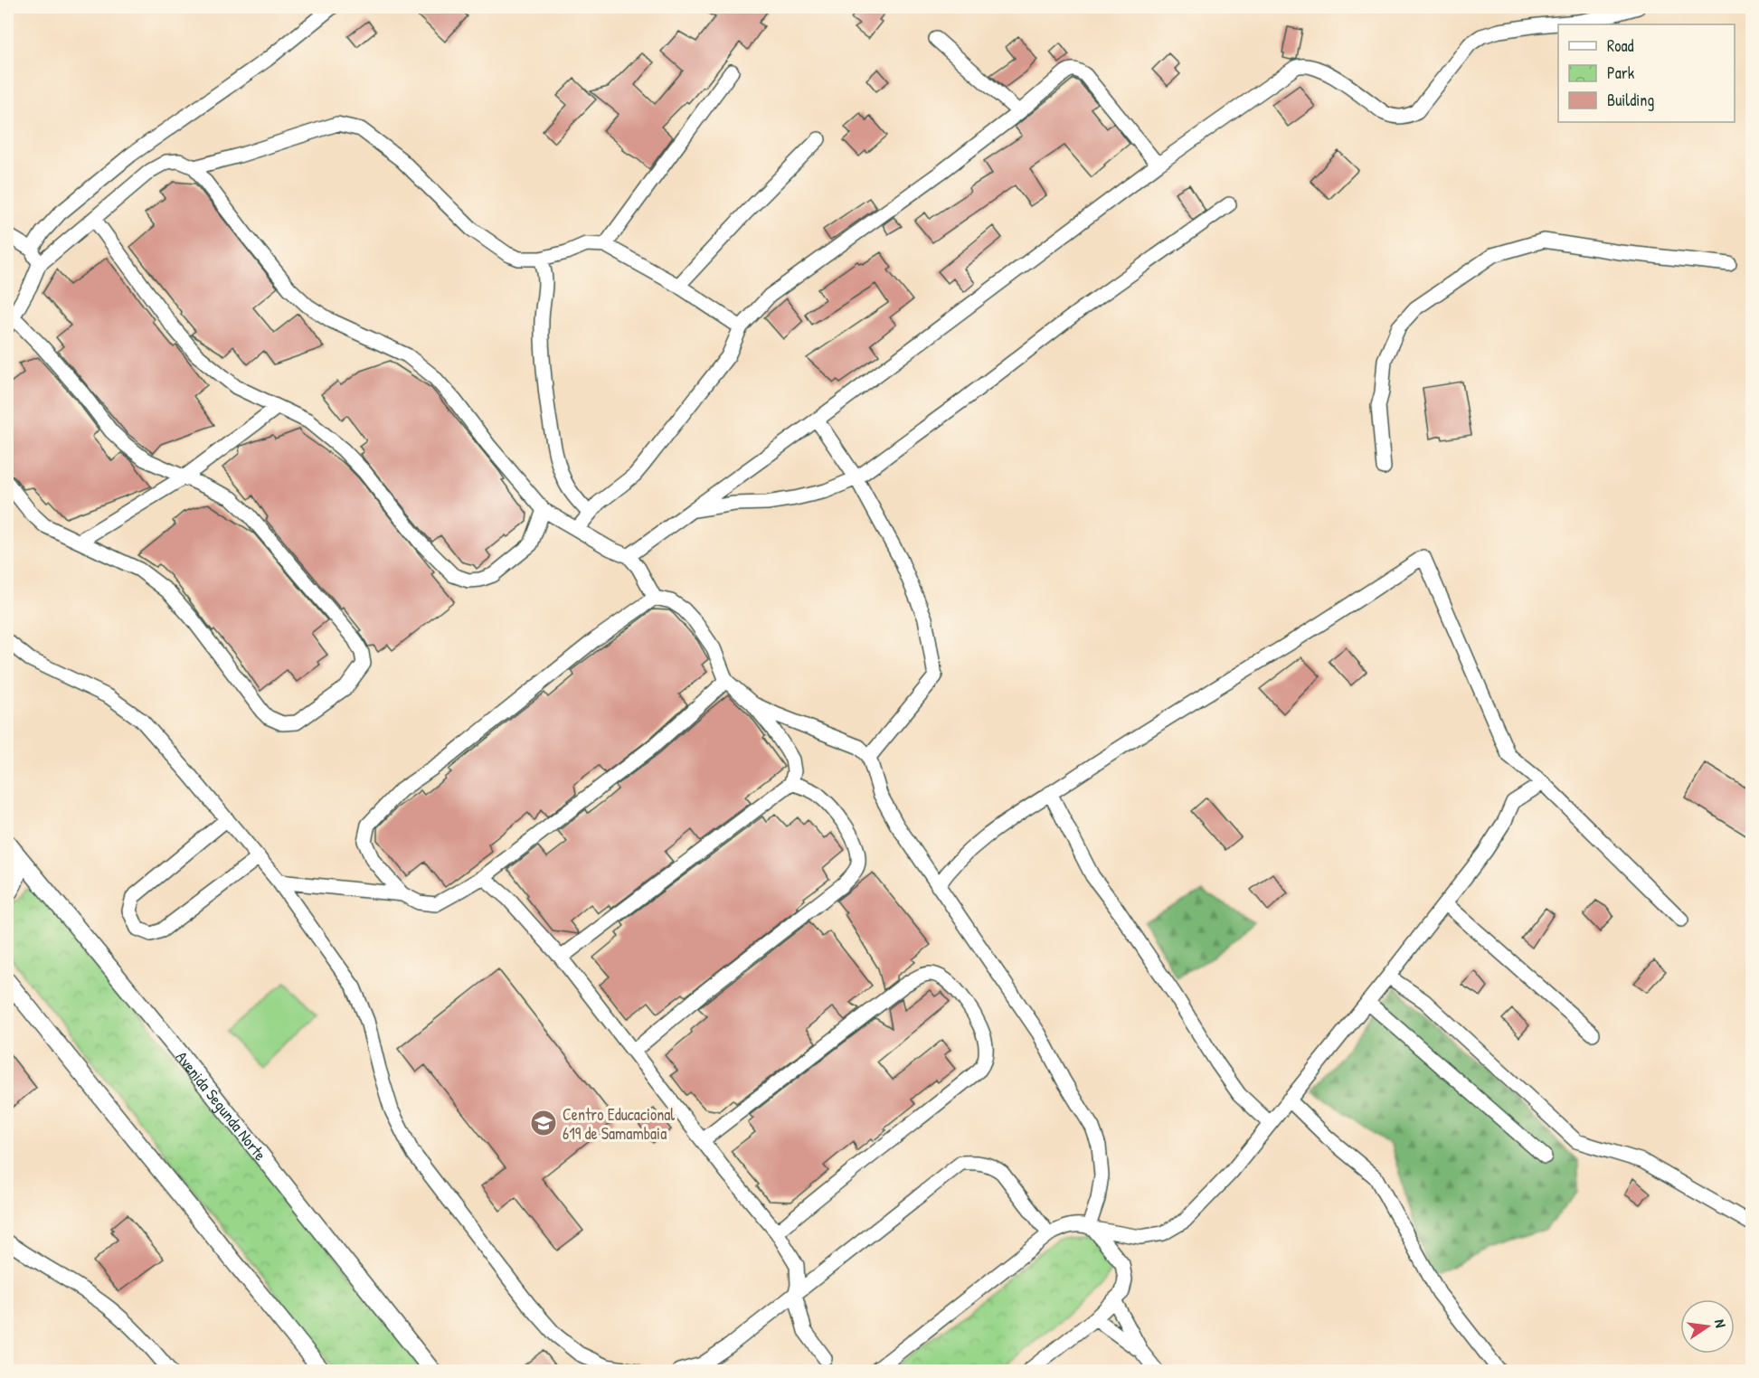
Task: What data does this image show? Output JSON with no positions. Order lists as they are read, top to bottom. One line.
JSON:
{"streets":{"street":["Avenida Segunda Norte"]},"places":{"school or university":["Centro Educacional 619 de Samambaia"]},"legend":["Road","Park","Building"],"north":"right"}
